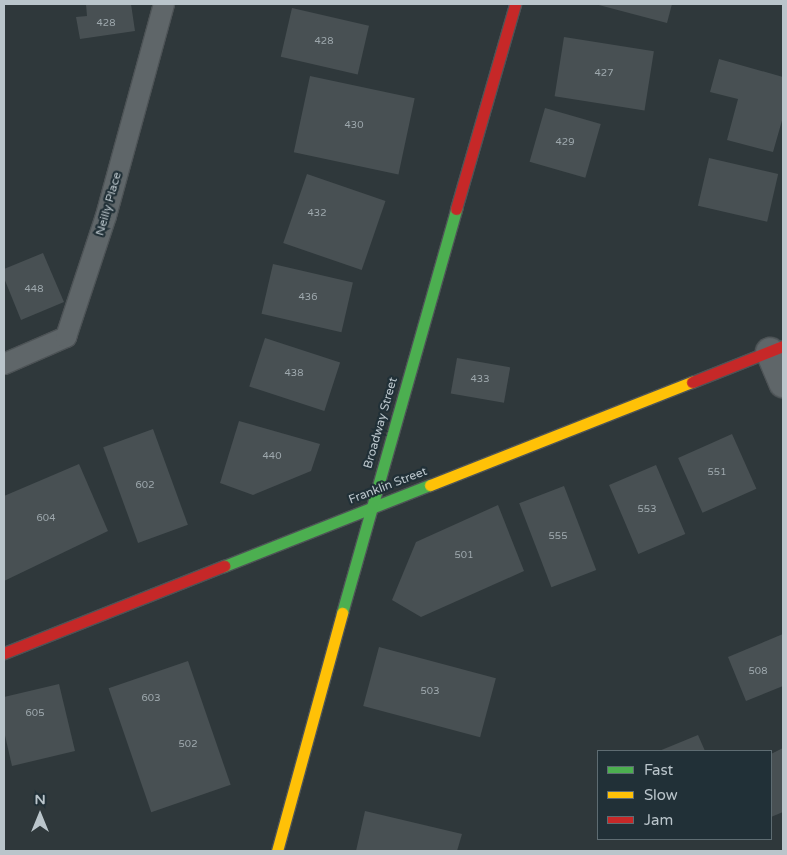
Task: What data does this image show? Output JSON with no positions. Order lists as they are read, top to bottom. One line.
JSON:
{"streets":{"street":["Broadway Street","Franklin Street"],"lane":["Neilly Place"]},"crossings":[["Broadway Street","Franklin Street"]],"house_numbers":["428","428","427","430","429","432","448","436","438","433","440","551","602","553","604","555","501","508","503","603","605","502"],"legend":["Fast","Slow","Jam"],"north":"top"}
